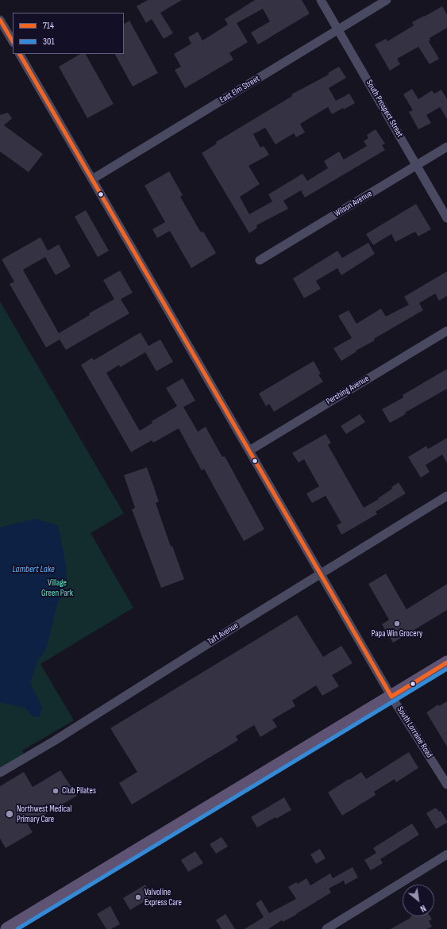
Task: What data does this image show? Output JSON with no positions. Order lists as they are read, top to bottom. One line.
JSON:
{"streets":{"street":["East Elm Street","South Prospect Street","Wilson Avenue","Pershing Avenue","Taft Avenue","South Lorraine Road"]},"crossings":[["East Elm Street","South Prospect Street"],["East Elm Street","South Lorraine Road"],["South Prospect Street","Wilson Avenue"],["Pershing Avenue","South Lorraine Road"],["Taft Avenue","South Lorraine Road"]],"water":["Lambert Lake"],"parks":["Village Green Park"],"places":["Papa Win Grocery","Club Pilates","Northwest Medical Primary Care","Valvoline Express Care"],"lines":["transit line 714","transit line 301"],"legend":["714","301"],"north":"bottom right"}
